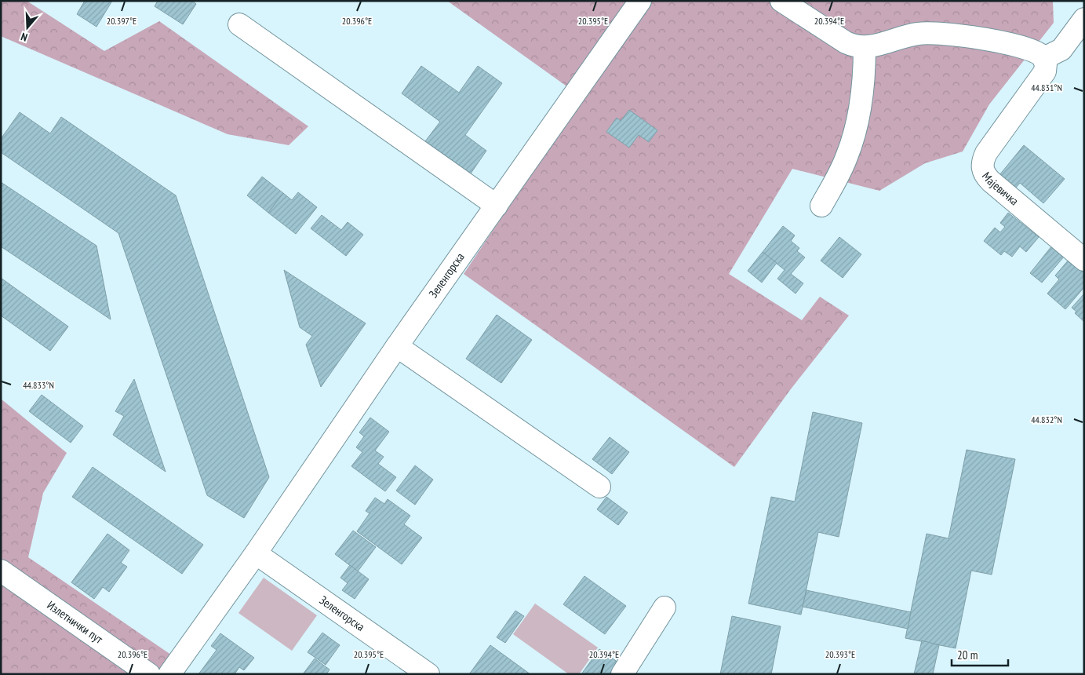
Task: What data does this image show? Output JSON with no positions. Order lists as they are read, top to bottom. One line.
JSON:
{"streets":{"street":["Мајевичка","Зеленгорска","Излетнички пут"]},"scale_bar":"20 m","north":"bottom","coordinates":["20.397°E","20.396°E","20.395°E","20.394°E","44.831°N","44.833°N","44.832°N","20.393°E"]}
